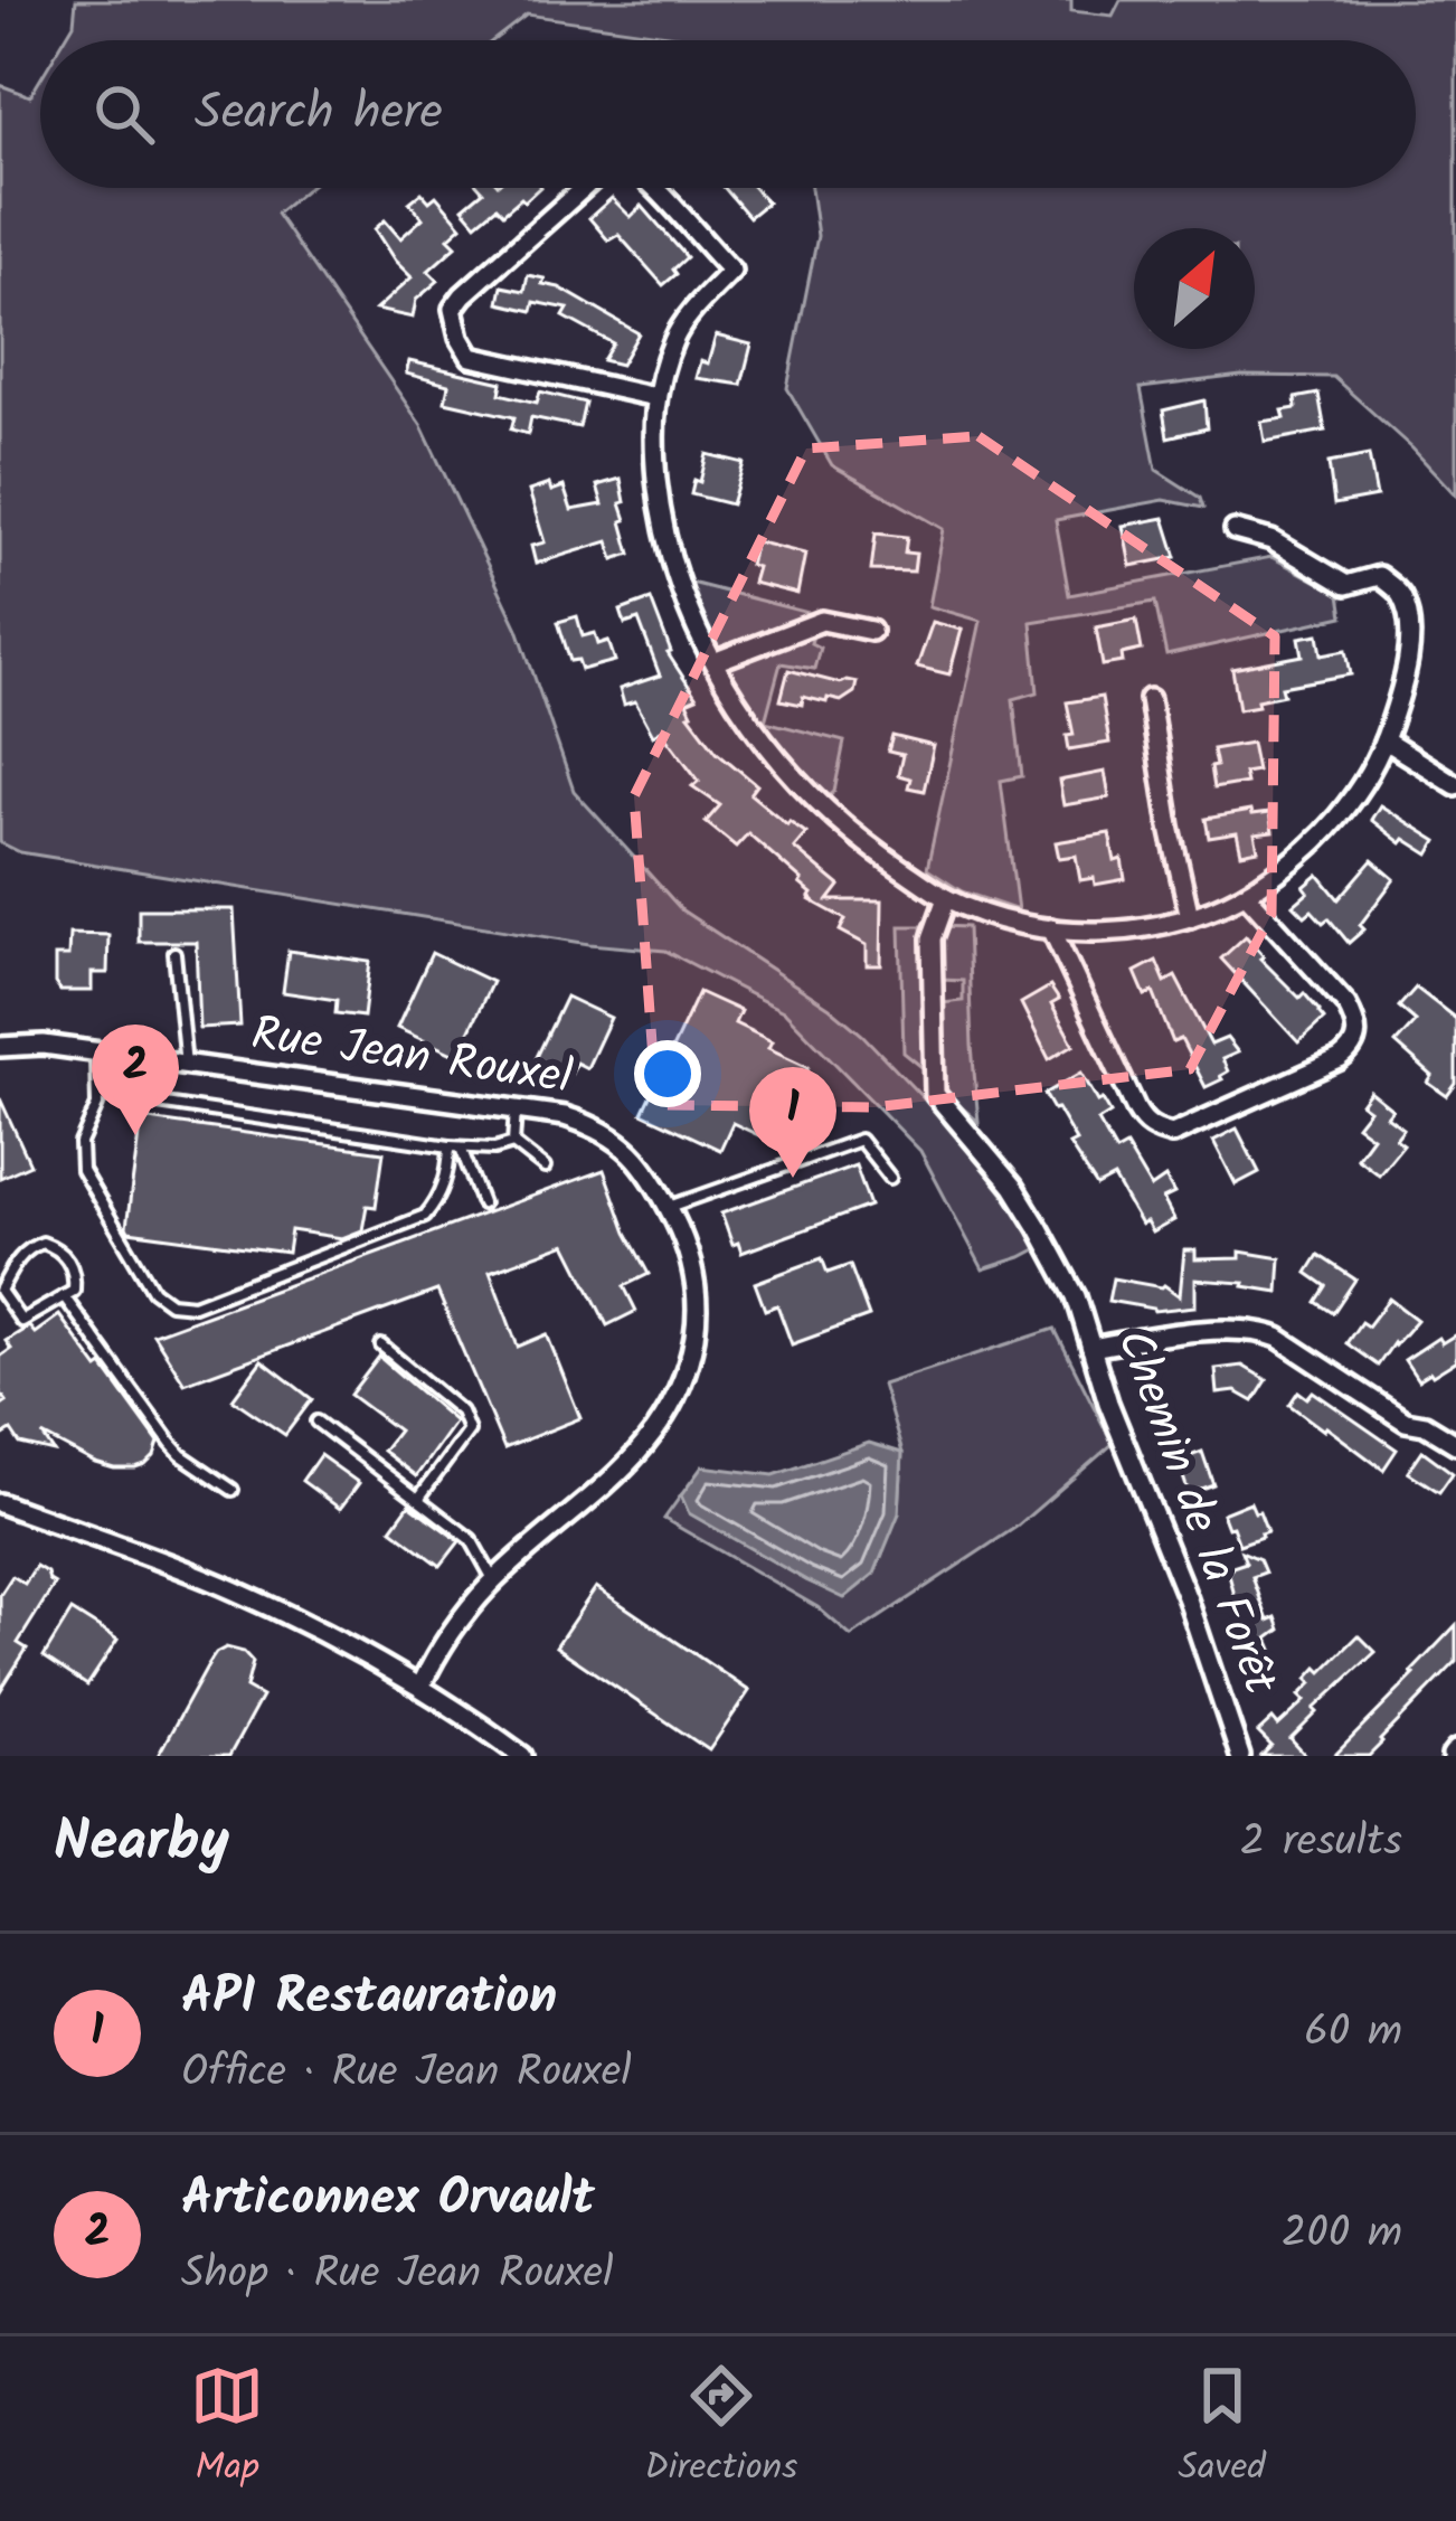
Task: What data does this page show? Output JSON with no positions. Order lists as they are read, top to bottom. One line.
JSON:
{"streets":{"street":["Rue Jean Rouxel","Chemin de la Forêt"]},"north":"top right","page":{"search":"Search here","pins":["2","1"],"heading":["Nearby","2 results"],"list":[{"mark":"1","name":"API Restauration","note":"Office · Rue Jean Rouxel","value":"60 m"},{"mark":"2","name":"Articonnex Orvault","note":"Shop · Rue Jean Rouxel","value":"200 m"}],"nav":["Map","Directions","Saved"]}}
